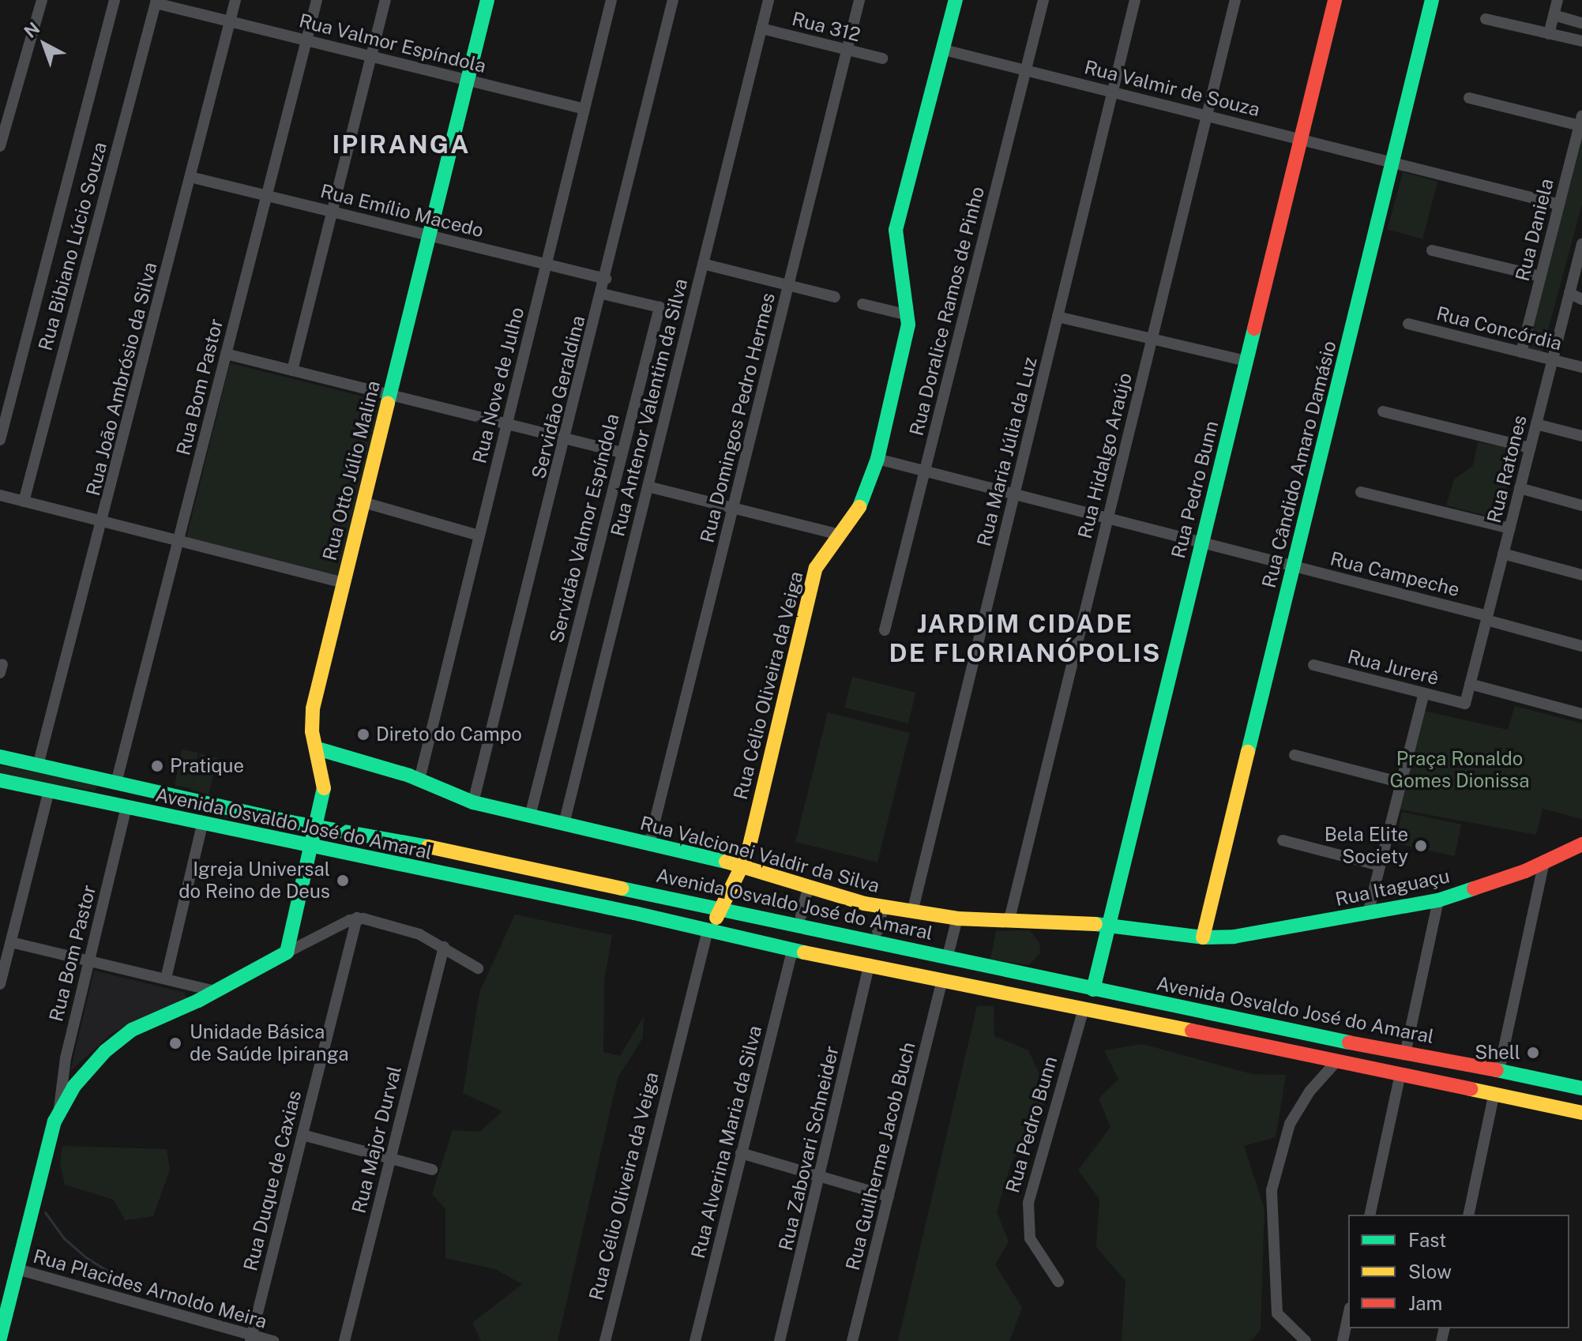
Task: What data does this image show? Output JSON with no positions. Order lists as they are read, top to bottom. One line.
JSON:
{"streets":{"main road":["Rua Cândido Amaro Damásio","Rua Otto Júlio Malina","Rua Pedro Bunn","Rua Célio Oliveira da Veiga","Avenida Osvaldo José do Amaral","Rua Valcionei Valdir da Silva","Rua Itaguaçu"],"street":["Rua 312","Rua Valmor Espíndola","Rua Valmir de Souza","Rua Emílio Macedo","Rua Daniela","Rua Bibiano Lúcio Souza","Rua Doralice Ramos de Pinho","Rua Concórdia","Rua João Ambrósio da Silva","Rua Nove de Julho","Rua Bom Pastor","Servidão Geraldina","Rua Antenor Valentim da Silva","Rua Domingos Pedro Hermes","Rua Maria Júlia da Luz","Rua Hidalgo Araújo","Rua Ratones","Servidão Valmor Espíndola","Rua Campeche","Rua Jurerê","Rua Major Durval","Rua Alverina Maria da Silva","Rua Zabovari Schneider","Rua Guilherme Jacob Buch","Rua Duque de Caxias","Rua Placides Arnoldo Meira"]},"crossings":[["Rua 312","Rua Antenor Valentim da Silva"],["Rua 312","Rua Domingos Pedro Hermes"],["Rua Valmor Espíndola","Rua Bibiano Lúcio Souza"],["Rua Valmor Espíndola","Rua João Ambrósio da Silva"],["Rua Valmor Espíndola","Rua Nove de Julho"],["Rua Valmor Espíndola","Rua Bom Pastor"],["Rua Valmor Espíndola","Rua Otto Júlio Malina"],["Rua Valmir de Souza","Rua Daniela"],["Rua Valmir de Souza","Rua Doralice Ramos de Pinho"],["Rua Valmir de Souza","Rua Maria Júlia da Luz"],["Rua Valmir de Souza","Rua Hidalgo Araújo"],["Rua Valmir de Souza","Rua Cândido Amaro Damásio"],["Rua Valmir de Souza","Rua Pedro Bunn"],["Rua Valmir de Souza","Rua Célio Oliveira da Veiga"],["Rua Emílio Macedo","Rua João Ambrósio da Silva"],["Rua Emílio Macedo","Rua Nove de Julho"],["Rua Emílio Macedo","Rua Bom Pastor"],["Rua Emílio Macedo","Servidão Geraldina"],["Rua Emílio Macedo","Rua Otto Júlio Malina"],["Rua Daniela","Rua Concórdia"],["Rua Doralice Ramos de Pinho","Rua Campeche"],["Rua Concórdia","Rua Ratones"],["Rua João Ambrósio da Silva","Avenida Osvaldo José do Amaral"],["Rua Nove de Julho","Rua Valcionei Valdir da Silva"],["Rua Bom Pastor","Avenida Osvaldo José do Amaral"],["Servidão Geraldina","Servidão Valmor Espíndola"],["Servidão Geraldina","Rua Valcionei Valdir da Silva"],["Rua Antenor Valentim da Silva","Rua Valcionei Valdir da Silva"],["Rua Domingos Pedro Hermes","Rua Valcionei Valdir da Silva"],["Rua Maria Júlia da Luz","Rua Campeche"],["Rua Maria Júlia da Luz","Rua Valcionei Valdir da Silva"],["Rua Hidalgo Araújo","Rua Campeche"],["Rua Hidalgo Araújo","Rua Valcionei Valdir da Silva"],["Rua Cândido Amaro Damásio","Rua Campeche"],["Rua Cândido Amaro Damásio","Rua Valcionei Valdir da Silva"],["Rua Cândido Amaro Damásio","Rua Itaguaçu"],["Rua Ratones","Rua Campeche"],["Rua Ratones","Rua Jurerê"],["Rua Otto Júlio Malina","Avenida Osvaldo José do Amaral"],["Rua Otto Júlio Malina","Rua Valcionei Valdir da Silva"],["Rua Pedro Bunn","Rua Campeche"],["Rua Pedro Bunn","Avenida Osvaldo José do Amaral"],["Rua Pedro Bunn","Rua Valcionei Valdir da Silva"],["Servidão Valmor Espíndola","Rua Valcionei Valdir da Silva"],["Rua Campeche","Rua Célio Oliveira da Veiga"],["Rua Célio Oliveira da Veiga","Avenida Osvaldo José do Amaral"],["Rua Célio Oliveira da Veiga","Rua Valcionei Valdir da Silva"],["Avenida Osvaldo José do Amaral","Rua Alverina Maria da Silva"],["Avenida Osvaldo José do Amaral","Rua Zabovari Schneider"],["Avenida Osvaldo José do Amaral","Rua Guilherme Jacob Buch"],["Rua Valcionei Valdir da Silva","Rua Itaguaçu"],["Rua Duque de Caxias","Rua Placides Arnoldo Meira"]],"districts":["IPIRANGA","JARDIM CIDADE DE FLORIANÓPOLIS"],"parks":["Praça Ronaldo Gomes Dionissa"],"places":["Direto do Campo","Pratique","Bela Elite Society","Igreja Universal do Reino de Deus","Unidade Básica de Saúde Ipiranga","Shell"],"legend":["Fast","Slow","Jam"],"north":"top left"}
